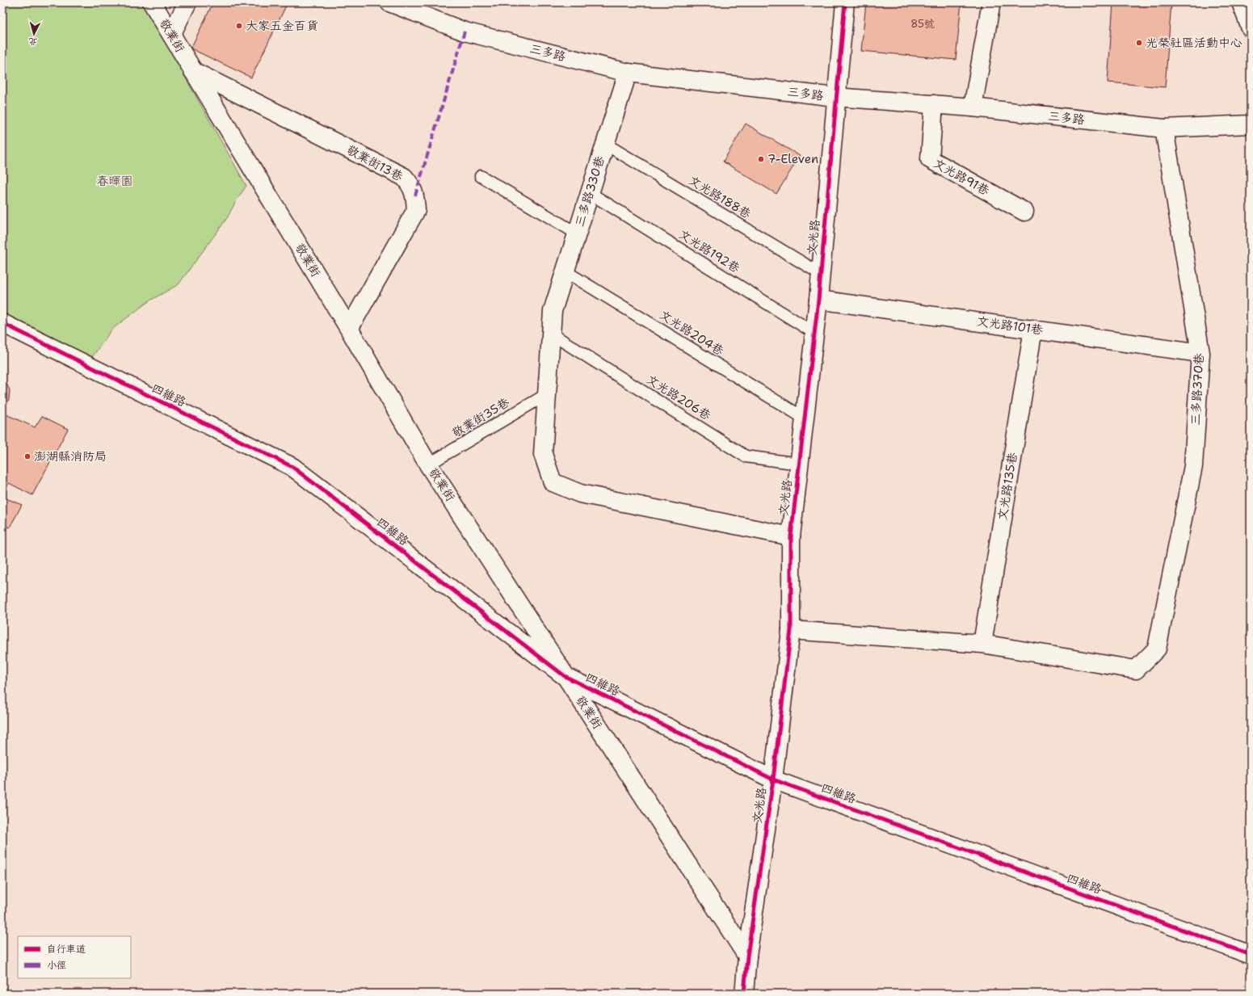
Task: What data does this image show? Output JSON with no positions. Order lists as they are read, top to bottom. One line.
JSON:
{"streets":{"street":["敬業街","三多路","敬業街13巷","文光路91巷","三多路330巷","文光路","文光路101巷","三多路370巷","四維路","文光路135巷"],"lane":["文光路188巷","文光路192巷","文光路204巷","文光路206巷","敬業街35巷"]},"crossings":[["敬業街","敬業街13巷"],["敬業街","文光路"],["敬業街","四維路"],["敬業街","敬業街35巷"],["三多路","文光路91巷"],["三多路","三多路330巷"],["三多路","文光路"],["三多路","三多路370巷"],["三多路330巷","文光路188巷"],["三多路330巷","文光路"],["三多路330巷","文光路192巷"],["三多路330巷","文光路204巷"],["三多路330巷","文光路206巷"],["三多路330巷","敬業街35巷"],["文光路188巷","文光路"],["文光路","文光路192巷"],["文光路","文光路101巷"],["文光路","文光路204巷"],["文光路","四維路"],["文光路","文光路206巷"],["文光路101巷","三多路370巷"],["文光路101巷","文光路135巷"],["三多路370巷","文光路135巷"]],"parks":["春暉園"],"places":["大家五金百貨","光榮社區活動中心","7-Eleven","澎湖縣消防局"],"house_numbers":["85號"],"legend":["自行車道","小徑"],"north":"bottom"}
